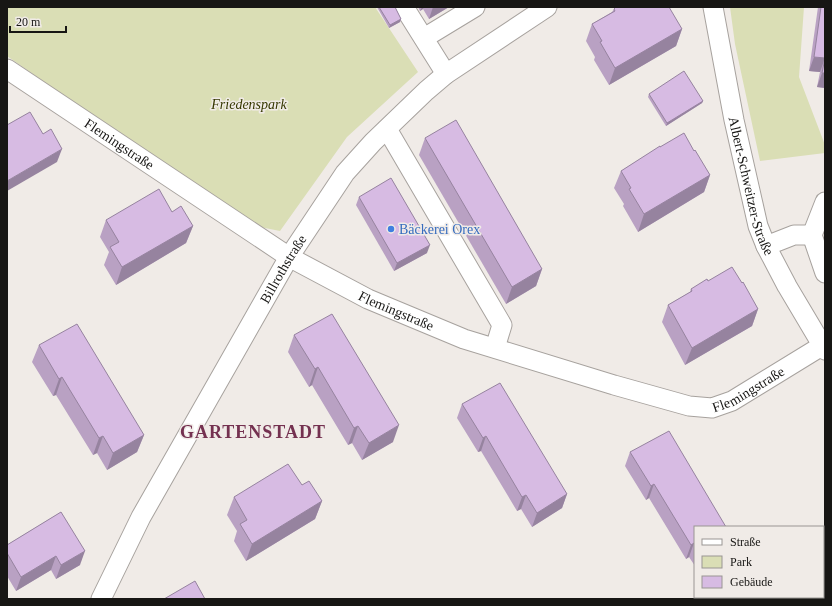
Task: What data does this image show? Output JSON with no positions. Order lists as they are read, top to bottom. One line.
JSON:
{"streets":{"street":["Flemingstraße","Albert-Schweitzer-Straße","Billrothstraße"]},"crossings":[["Flemingstraße","Albert-Schweitzer-Straße"],["Flemingstraße","Billrothstraße"]],"districts":["GARTENSTADT"],"parks":["Friedenspark"],"places":["Bäckerei Orex"],"legend":["Straße","Park","Gebäude"],"scale_bar":"20 m"}
